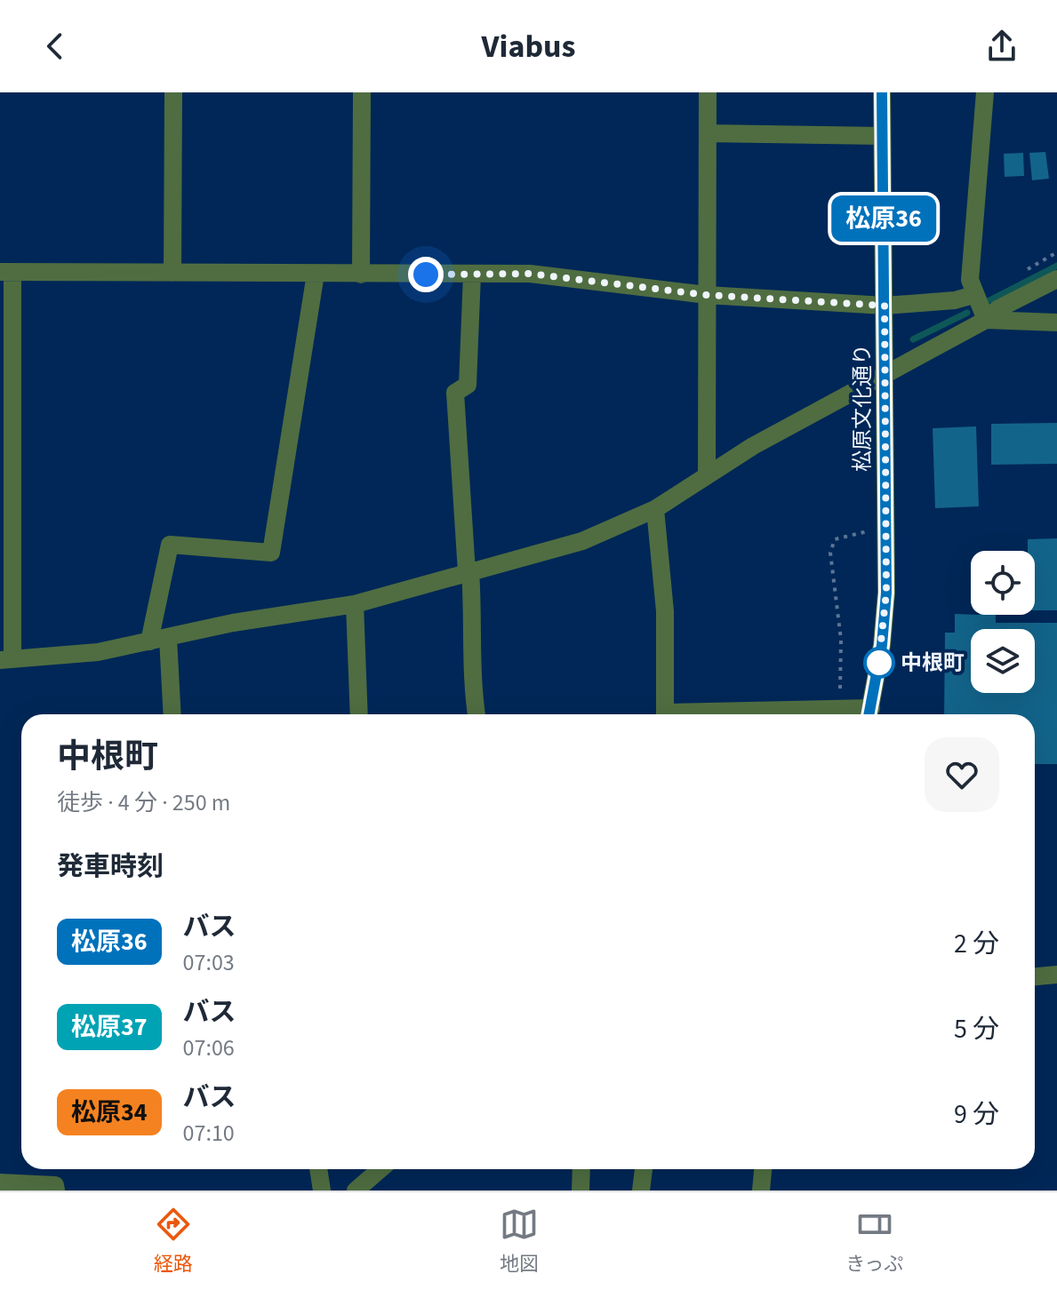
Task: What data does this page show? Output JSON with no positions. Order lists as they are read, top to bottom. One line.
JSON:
{"streets":{"street":["松原文化通り"]},"places":["中根町"],"lines":["bus line 松原36"],"page":{"header":"Viabus","on_map":"松原36","heading":[["中根町","徒歩 · 4 分 · 250 m"],"発車時刻"],"list":[{"mark":"松原36","name":"バス","note":"07:03","value":"2 分"},{"mark":"松原37","name":"バス","note":"07:06","value":"5 分"},{"mark":"松原34","name":"バス","note":"07:10","value":"9 分"}],"tabs":["経路","地図","きっぷ"]}}
